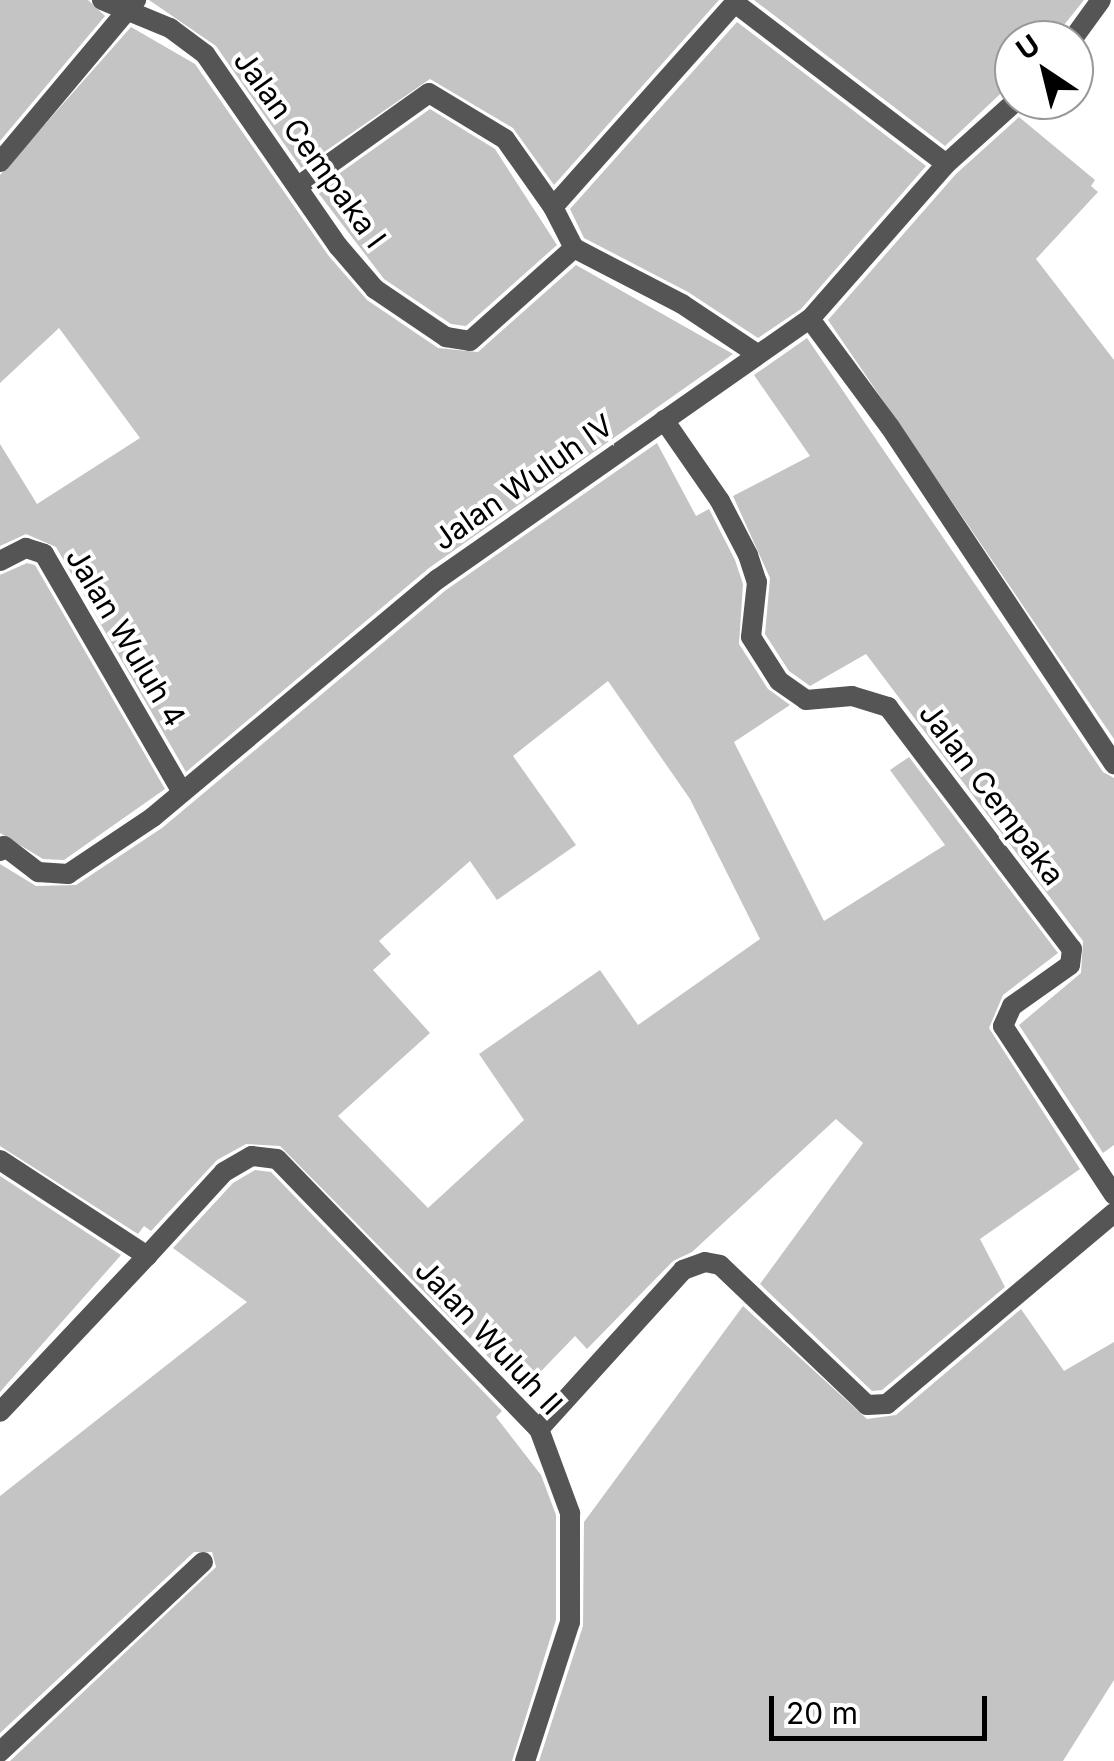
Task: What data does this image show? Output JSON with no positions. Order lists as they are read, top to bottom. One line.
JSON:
{"streets":{"street":["Jalan Cempaka I","Jalan Wuluh IV","Jalan Wuluh 4","Jalan Cempaka","Jalan Wuluh II"]},"crossings":[["Jalan Wuluh IV","Jalan Wuluh 4"],["Jalan Wuluh IV","Jalan Cempaka"]],"scale_bar":"20 m","north":"top left"}
